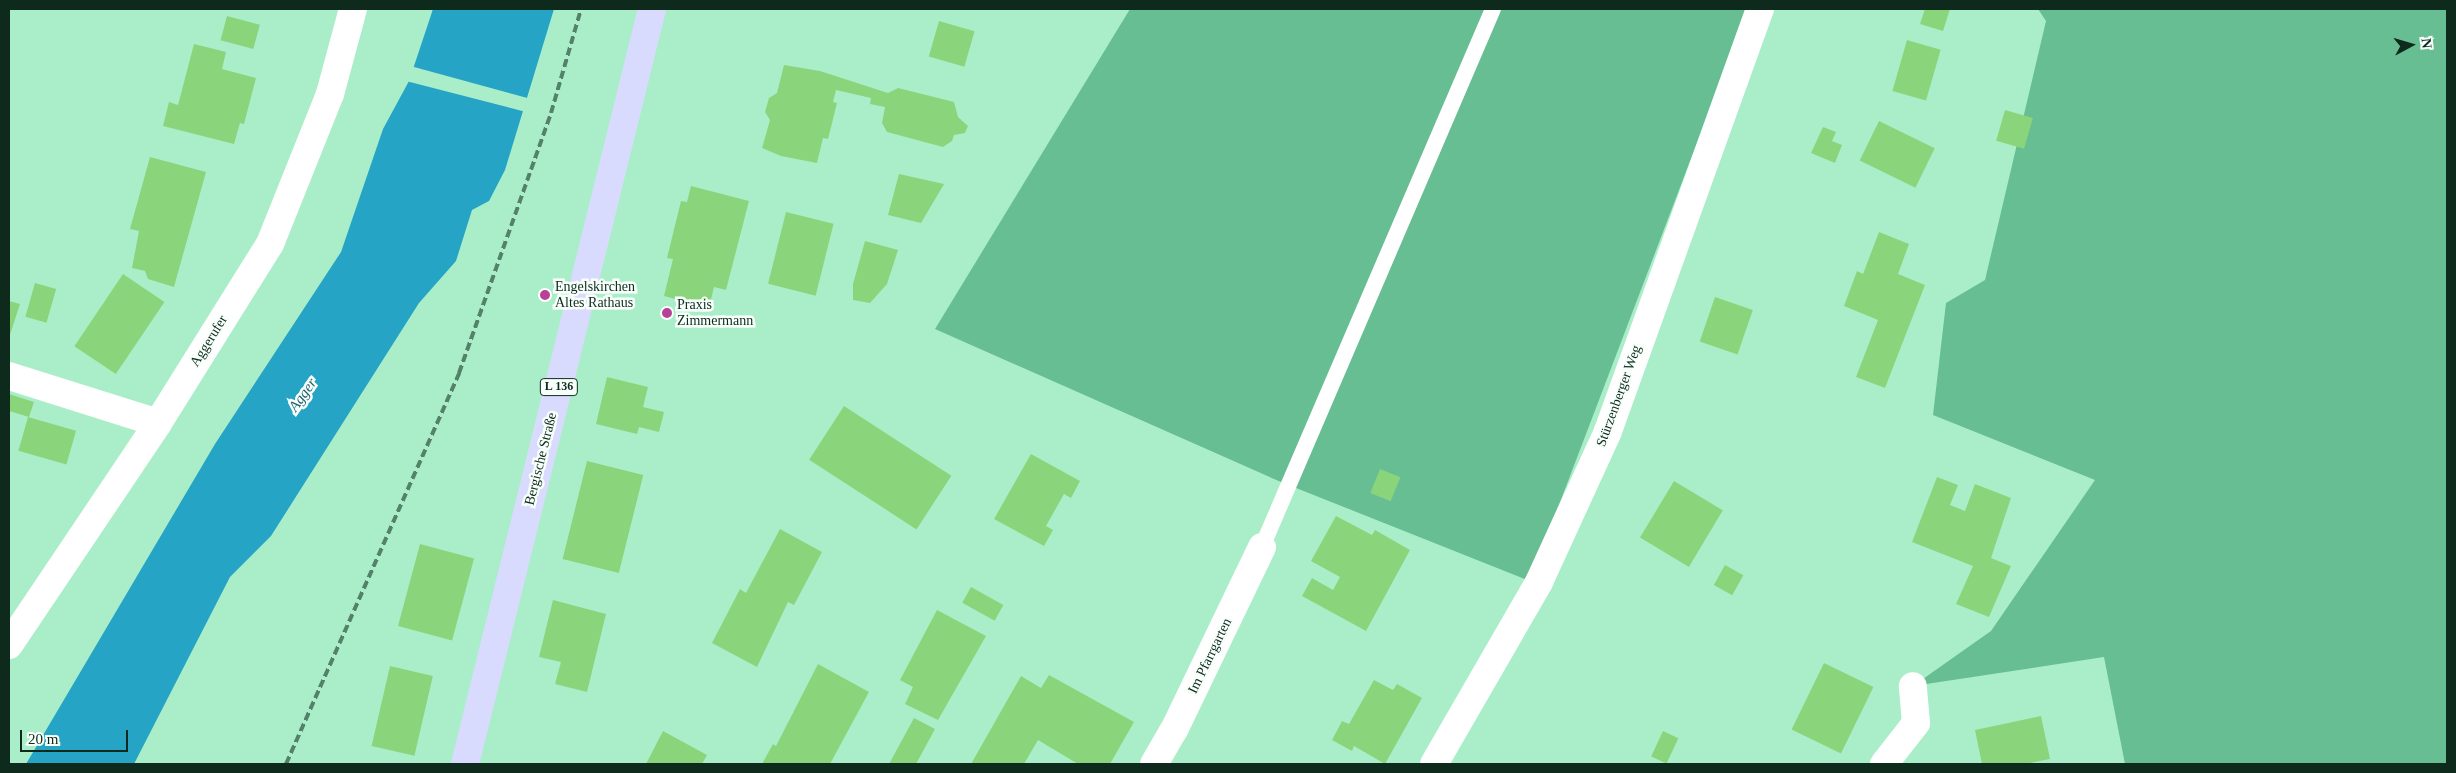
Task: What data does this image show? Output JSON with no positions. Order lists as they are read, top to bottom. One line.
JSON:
{"streets":{"main road":["L 136","Bergische Straße"],"street":["Aggerufer","Stürzenberger Weg","Im Pfarrgarten"]},"water":["Agger"],"places":["Engelskirchen Altes Rathaus","Praxis Zimmermann"],"scale_bar":"20 m","north":"right"}
